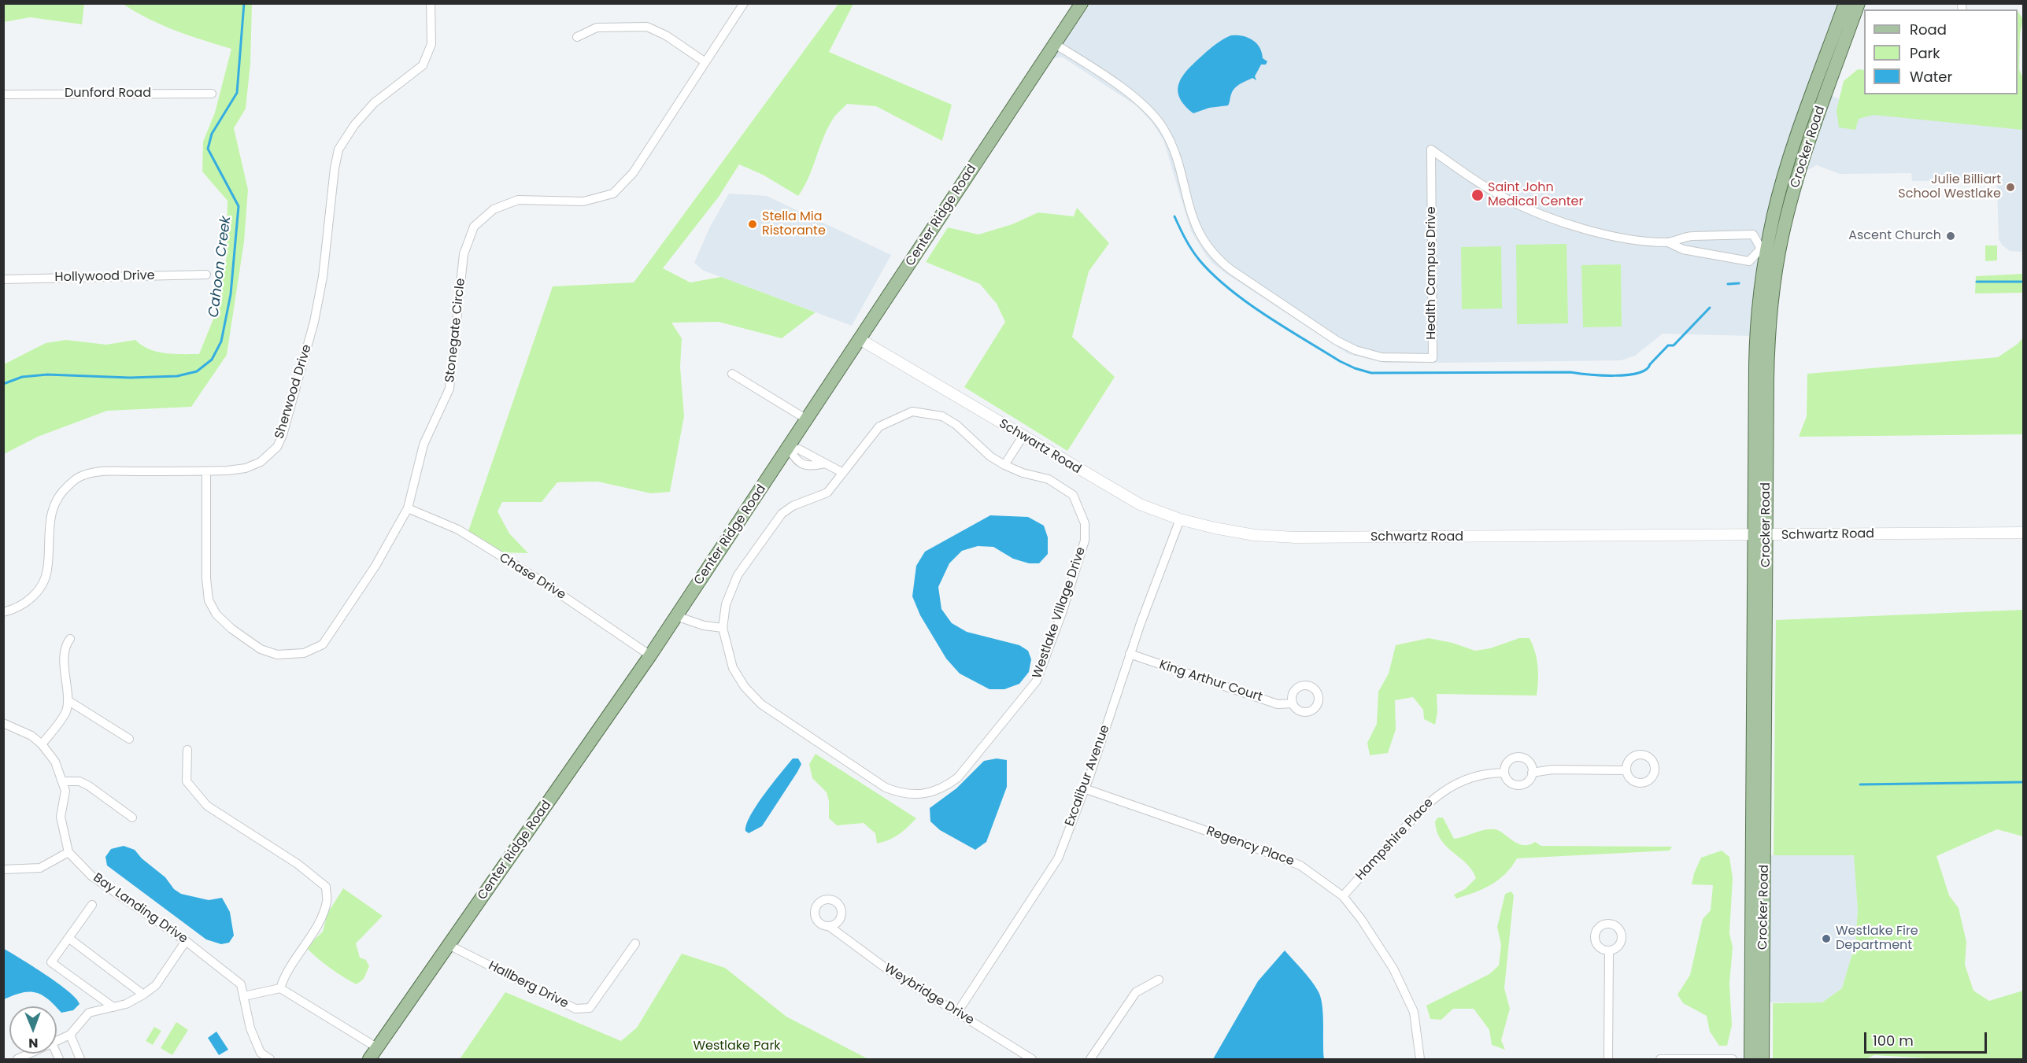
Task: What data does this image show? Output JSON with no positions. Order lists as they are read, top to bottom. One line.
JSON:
{"streets":{"main road":["Crocker Road","Center Ridge Road"],"street":["Dunford Road","Health Campus Drive","Hollywood Drive","Stonegate Circle","Sherwood Drive","Schwartz Road","Chase Drive","Westlake Village Drive","King Arthur Court","Excalibur Avenue","Hampshire Place","Regency Place","Bay Landing Drive","Hallberg Drive","Weybridge Drive"]},"crossings":[["Crocker Road","Health Campus Drive"],["Crocker Road","Schwartz Road"],["Center Ridge Road","Health Campus Drive"],["Center Ridge Road","Schwartz Road"],["Center Ridge Road","Chase Drive"],["Center Ridge Road","Hallberg Drive"],["Stonegate Circle","Sherwood Drive"],["Stonegate Circle","Chase Drive"],["Schwartz Road","Excalibur Avenue"],["King Arthur Court","Excalibur Avenue"],["Excalibur Avenue","Regency Place"],["Excalibur Avenue","Weybridge Drive"],["Hampshire Place","Regency Place"]],"water":["Cahoon Creek"],"parks":["Westlake Park"],"places":["Julie Billiart School Westlake","Saint John Medical Center","Stella Mia Ristorante","Ascent Church","Westlake Fire Department"],"legend":["Road","Park","Water"],"scale_bar":"100 m","north":"bottom"}
